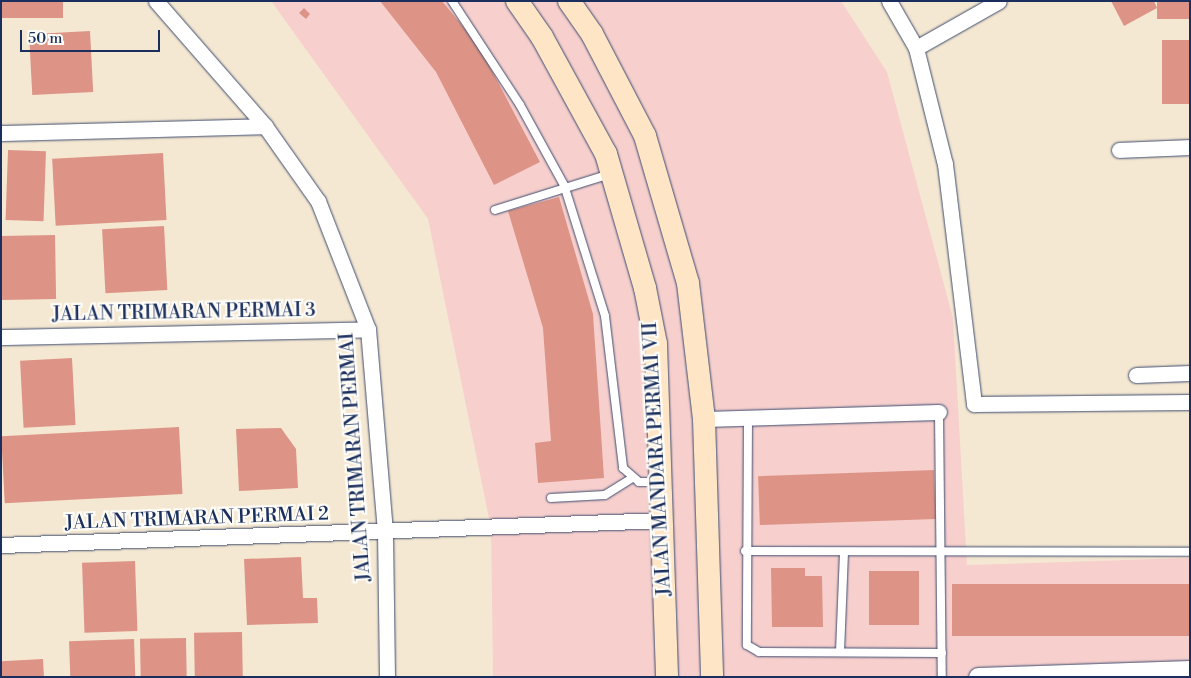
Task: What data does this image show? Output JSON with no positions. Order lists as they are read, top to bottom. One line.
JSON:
{"streets":{"main road":["JALAN MANDARA PERMAI VII"],"street":["JALAN TRIMARAN PERMAI 3","JALAN TRIMARAN PERMAI","JALAN TRIMARAN PERMAI 2"]},"crossings":[["JALAN TRIMARAN PERMAI 3","JALAN TRIMARAN PERMAI"],["JALAN TRIMARAN PERMAI","JALAN TRIMARAN PERMAI 2"],["JALAN MANDARA PERMAI VII","JALAN TRIMARAN PERMAI 2"]],"scale_bar":"50 m"}
